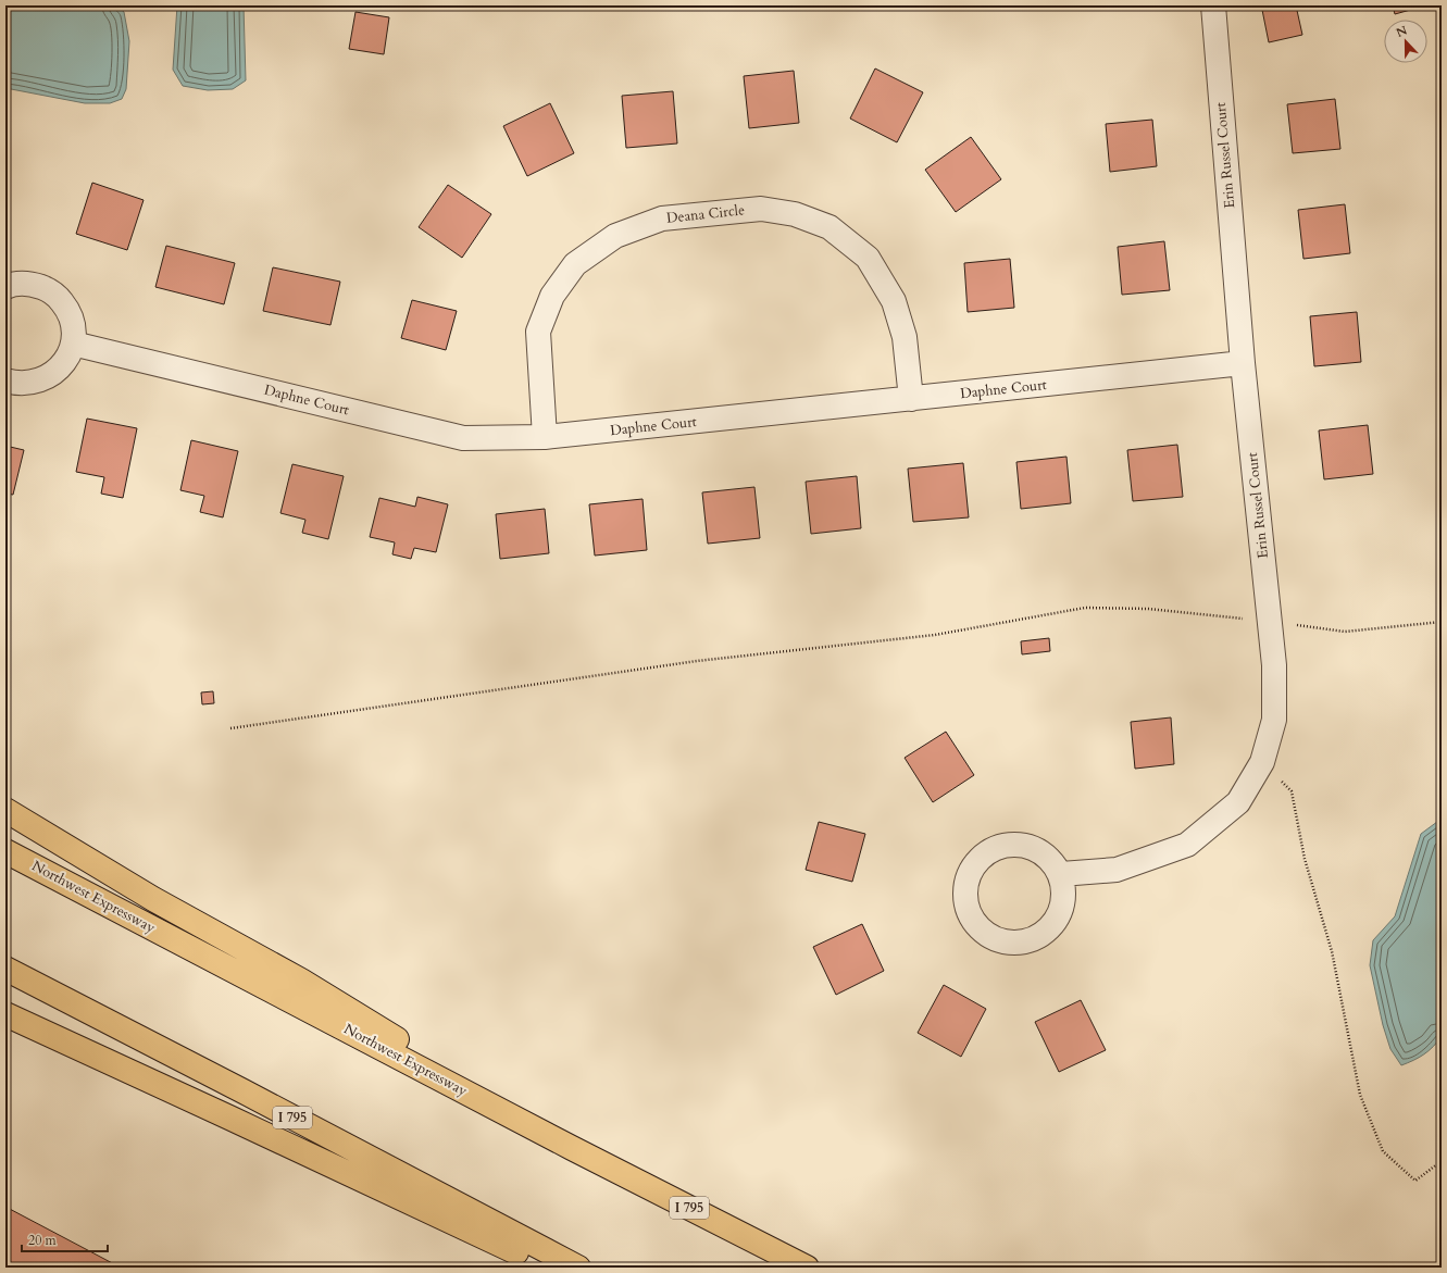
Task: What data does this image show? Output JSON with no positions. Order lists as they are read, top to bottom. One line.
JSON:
{"streets":{"highway":["Northwest Expressway","I 795"],"street":["Erin Russel Court","Deana Circle","Daphne Court"]},"crossings":[["Erin Russel Court","Daphne Court"],["Deana Circle","Daphne Court"]],"scale_bar":"20 m","north":"top"}
